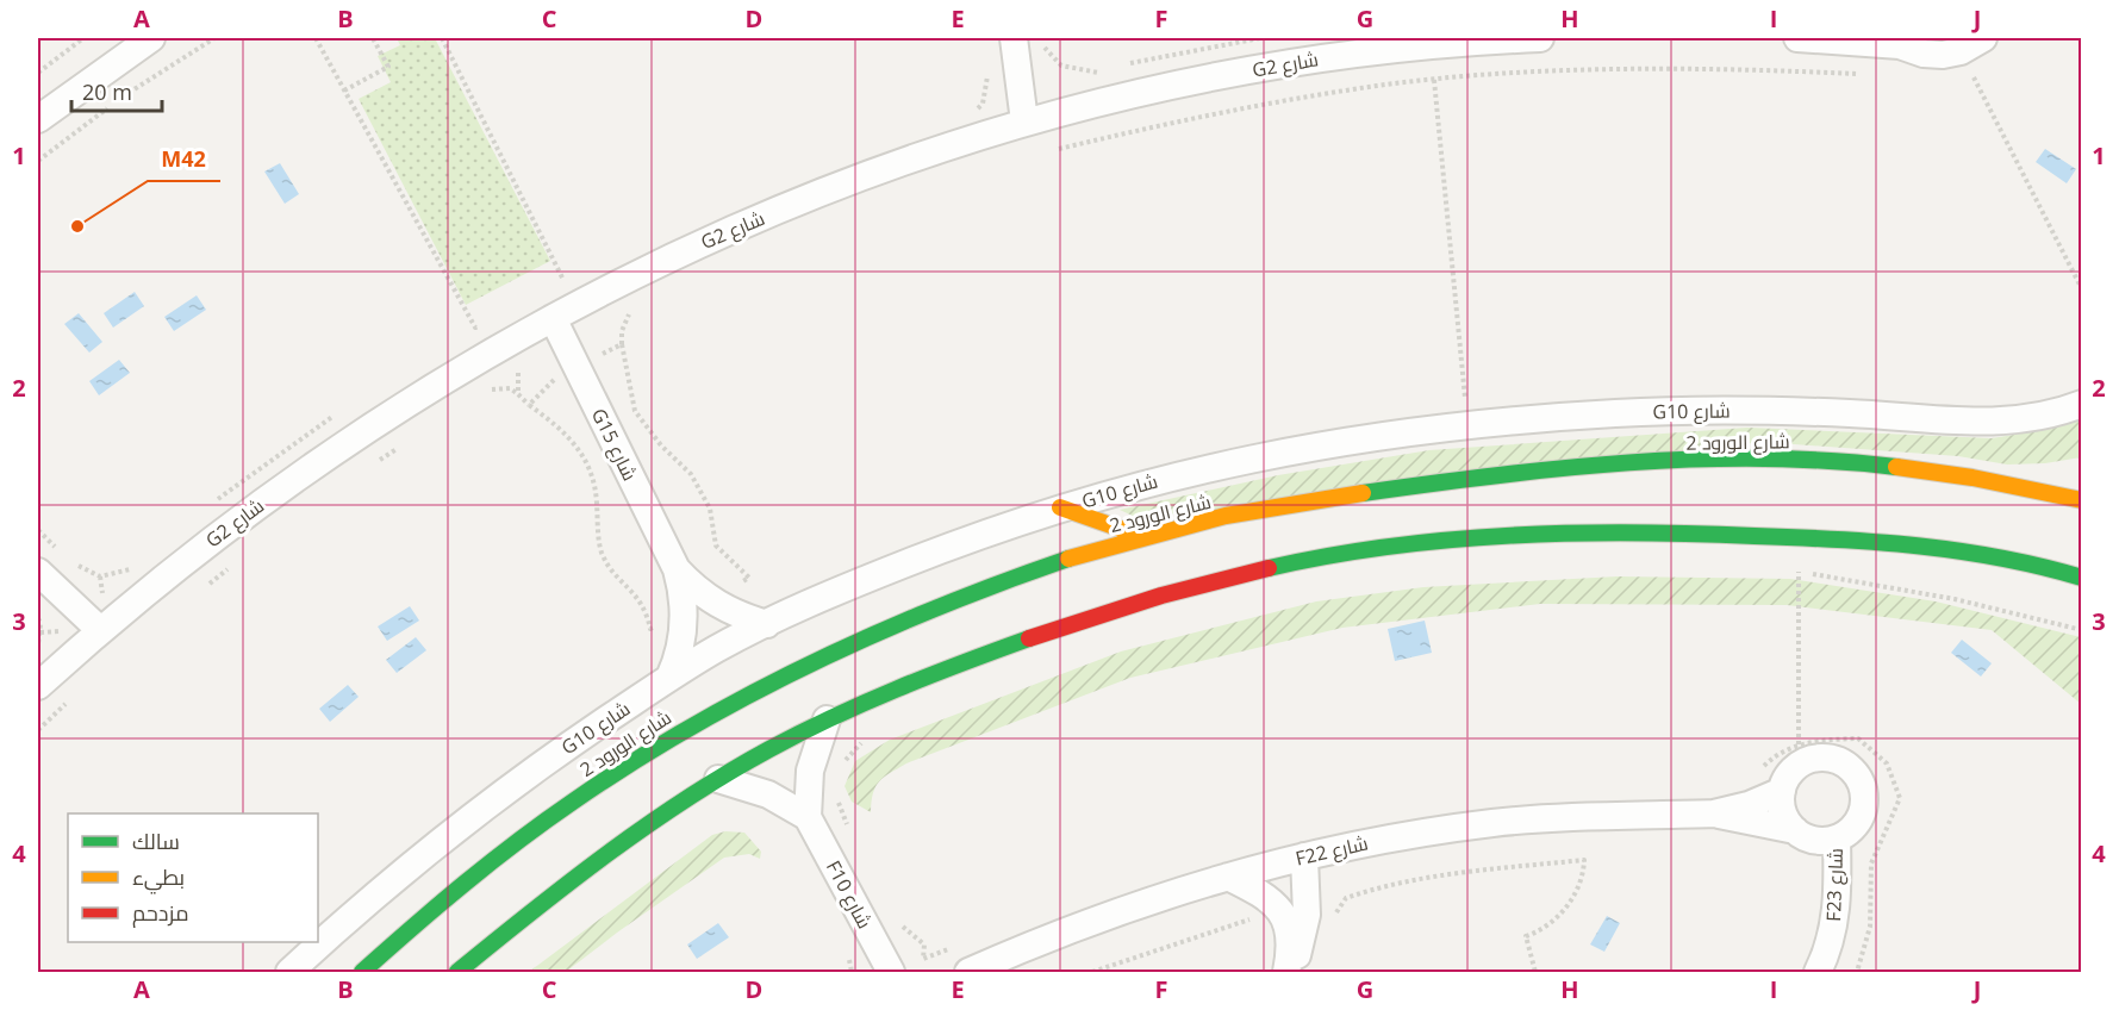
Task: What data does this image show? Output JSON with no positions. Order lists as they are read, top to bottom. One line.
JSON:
{"streets":{"street":["G2 شارع","G10 شارع","شارع الورود 2","G15 شارع","F22 شارع","F23 شارع","F10 شارع"]},"crossings":[["G2 شارع","G15 شارع"],["G10 شارع","G15 شارع"],["F22 شارع","F23 شارع"]],"places":["M42"],"legend":["سالك","بطيء","مزدحم"],"scale_bar":"20 m","grid":{"columns":["A","B","C","D","E","F","G","H","I","J"],"rows":["1","2","3","4"]}}
